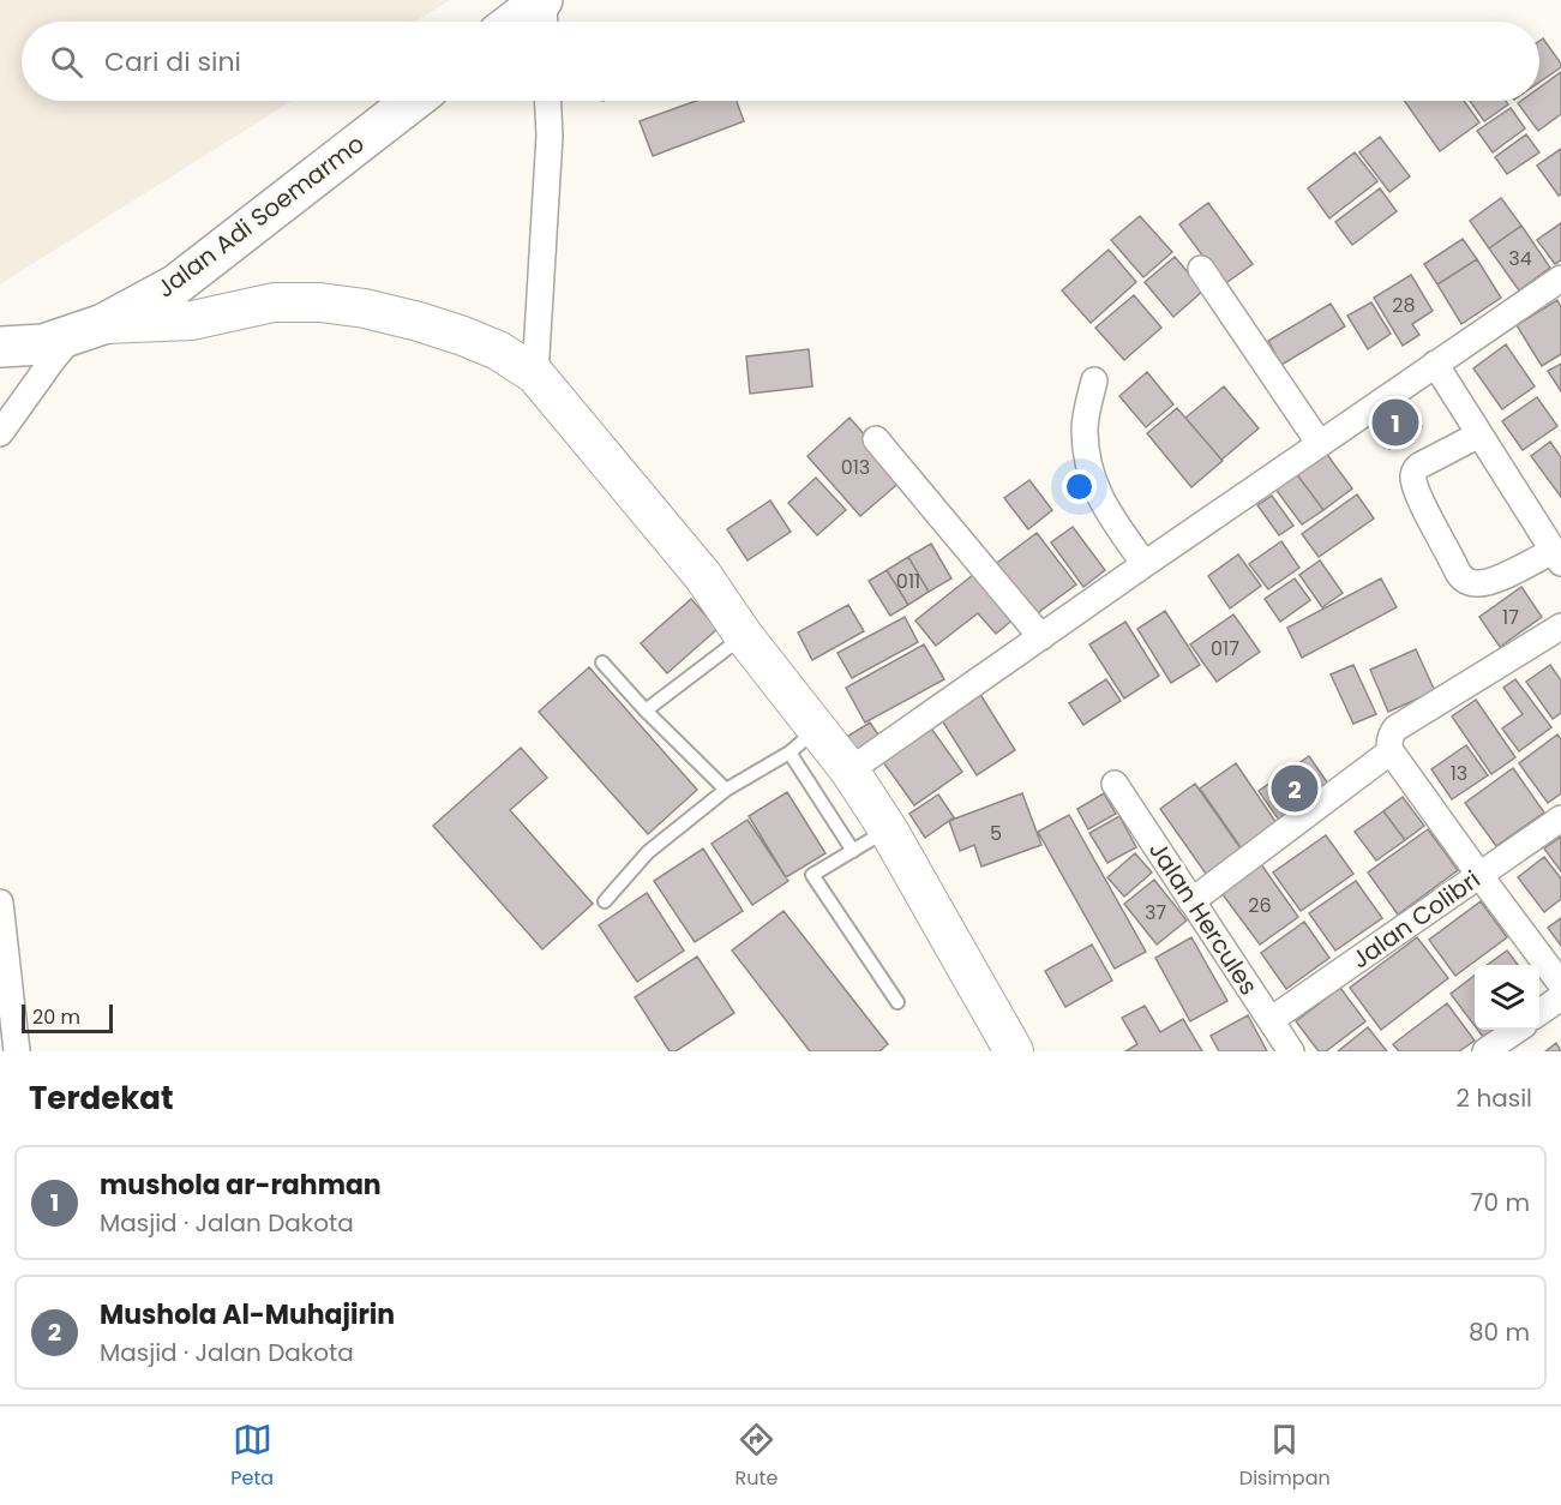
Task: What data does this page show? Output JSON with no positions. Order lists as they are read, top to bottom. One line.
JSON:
{"streets":{"highway":["Jalan Adi Soemarmo"],"street":["Jalan Hercules","Jalan Colibri"]},"crossings":[["Jalan Hercules","Jalan Colibri"]],"house_numbers":["34","28","013","011","17","017","13","5","26","37"],"scale_bar":"20 m","page":{"search":"Cari di sini","pins":["1","2"],"scale":"20 m","heading":["Terdekat","2 hasil"],"list":[{"mark":"1","name":"mushola ar-rahman","note":"Masjid · Jalan Dakota","value":"70 m"},{"mark":"2","name":"Mushola Al-Muhajirin","note":"Masjid · Jalan Dakota","value":"80 m"}],"nav":["Peta","Rute","Disimpan"]}}
